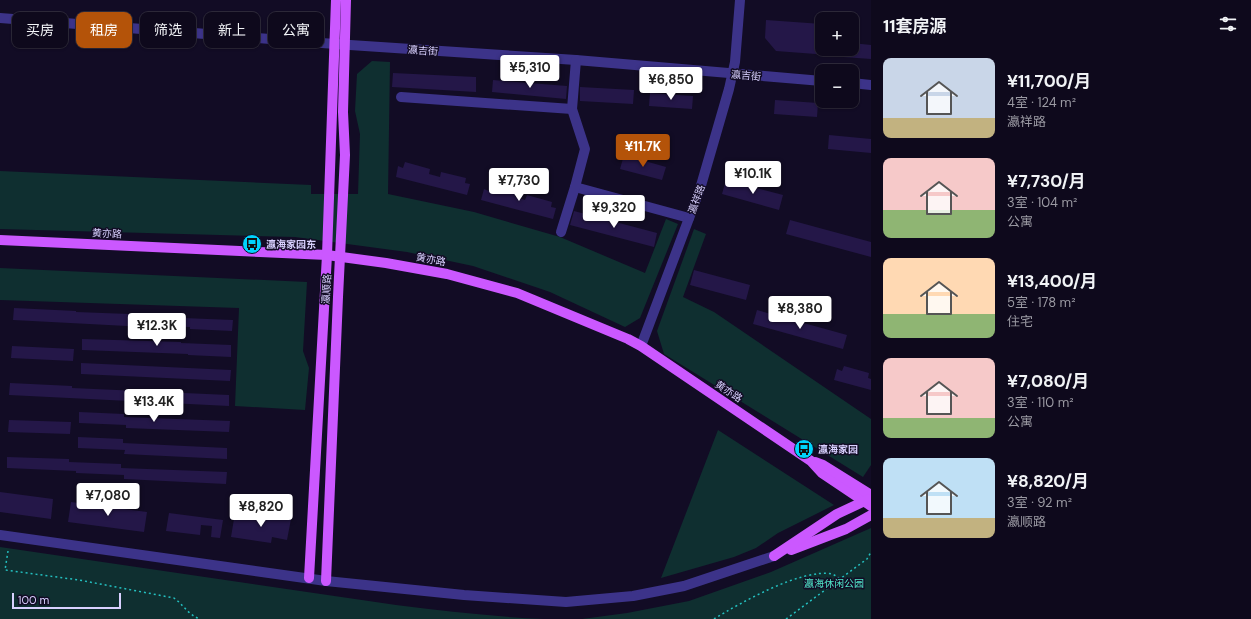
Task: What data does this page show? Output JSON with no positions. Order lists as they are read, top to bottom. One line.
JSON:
{"streets":{"main road":["黄亦路","瀛顺路"],"street":["瀛吉街","瀛祥路"]},"crossings":[["瀛吉街","瀛祥路"],["瀛吉街","瀛顺路"],["瀛祥路","黄亦路"],["黄亦路","瀛顺路"]],"parks":["瀛海休闲公园"],"places":{"bus stop":["瀛海家园东","瀛海家园"]},"scale_bar":"100 m","page":{"heading":"11套房源","map_buttons":["+","−"],"chip":["买房","租房","筛选","新上","公寓"],"list":[{"name":"¥11,700/月","note":"4室 · 124 m² · 瀛祥路"},{"name":"¥7,730/月","note":"3室 · 104 m² · 公寓"},{"name":"¥13,400/月","note":"5室 · 178 m² · 住宅"},{"name":"¥7,080/月","note":"3室 · 110 m² · 公寓"},{"name":"¥8,820/月","note":"3室 · 92 m² · 瀛顺路"}],"price":["¥5,310","¥6,850","¥11.7K","¥10.1K","¥7,730","¥9,320","¥8,380","¥12.3K","¥13.4K","¥7,080","¥8,820"],"scale":"100 m"}}
